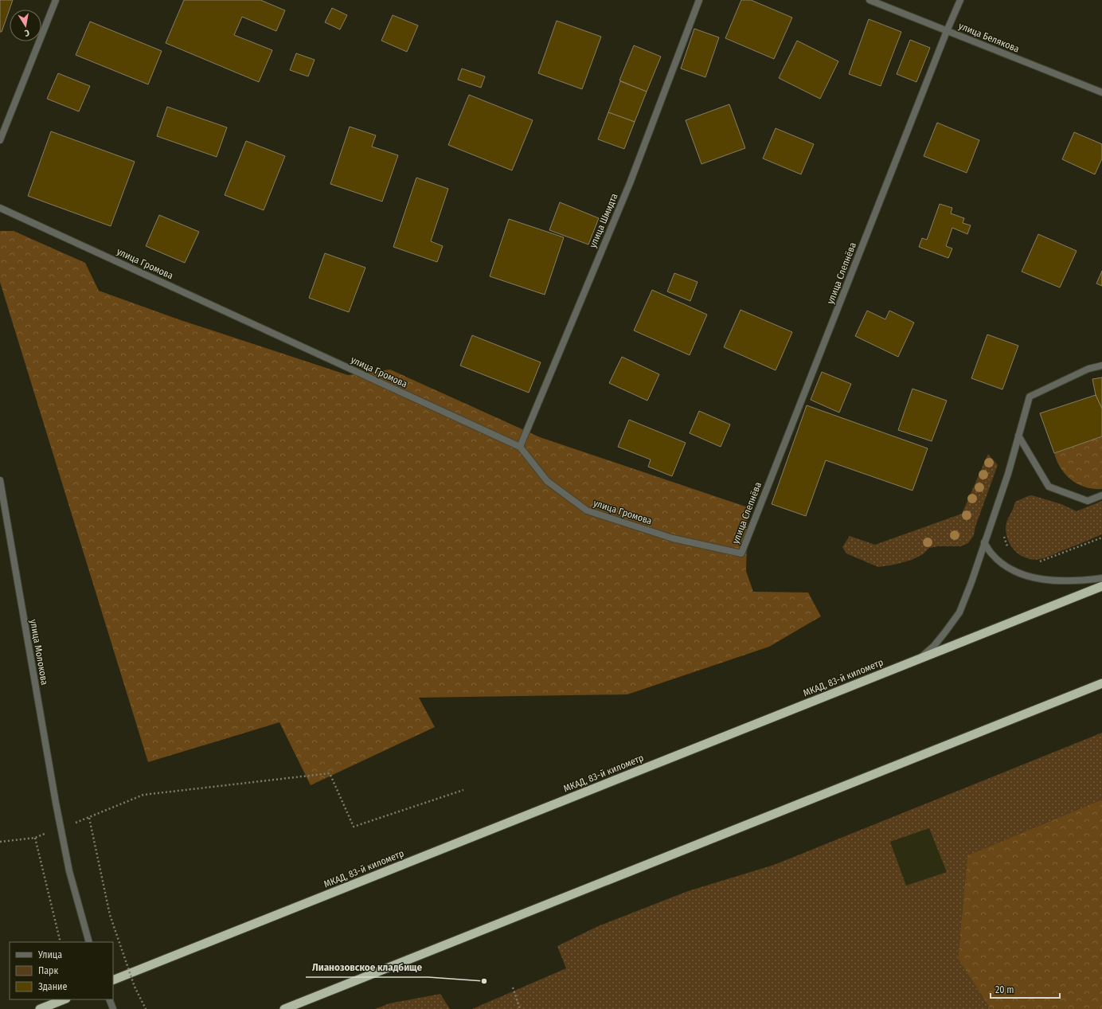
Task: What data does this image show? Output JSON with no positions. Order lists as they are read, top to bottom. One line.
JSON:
{"streets":{"highway":["МКАД, 83-й километр"],"street":["улица Белякова","улица Шмидта","улица Громова","улица Слепнёва","улица Молокова"]},"crossings":[["улица Белякова","улица Слепнёва"],["улица Шмидта","улица Громова"],["улица Громова","улица Слепнёва"]],"places":["Лианозовское кладбище"],"legend":["Улица","Парк","Здание"],"scale_bar":"20 m","north":"bottom"}
